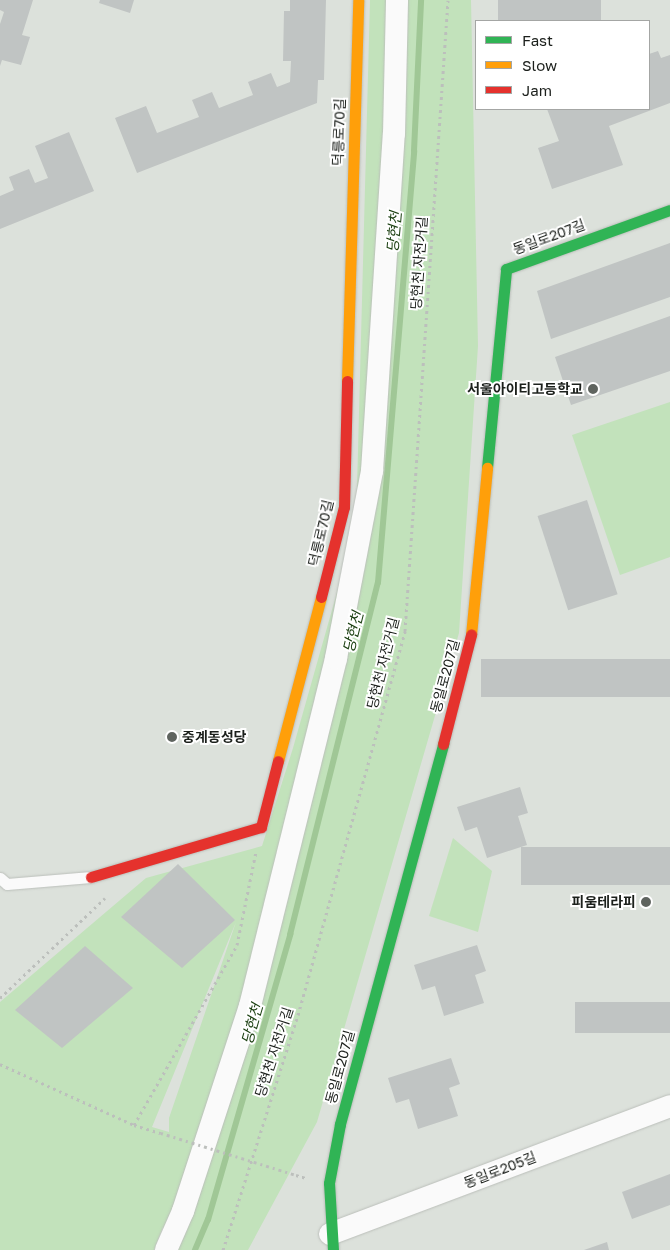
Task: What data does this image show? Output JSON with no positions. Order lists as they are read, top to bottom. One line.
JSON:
{"streets":{"street":["덕릉로70길","동일로207길","동일로205길"],"path":["당현천 자전거길"]},"crossings":[["동일로207길","동일로205길"]],"water":["당현천"],"places":["서울아이티고등학교","중계동성당","피움테라피"],"legend":["Fast","Slow","Jam"]}
